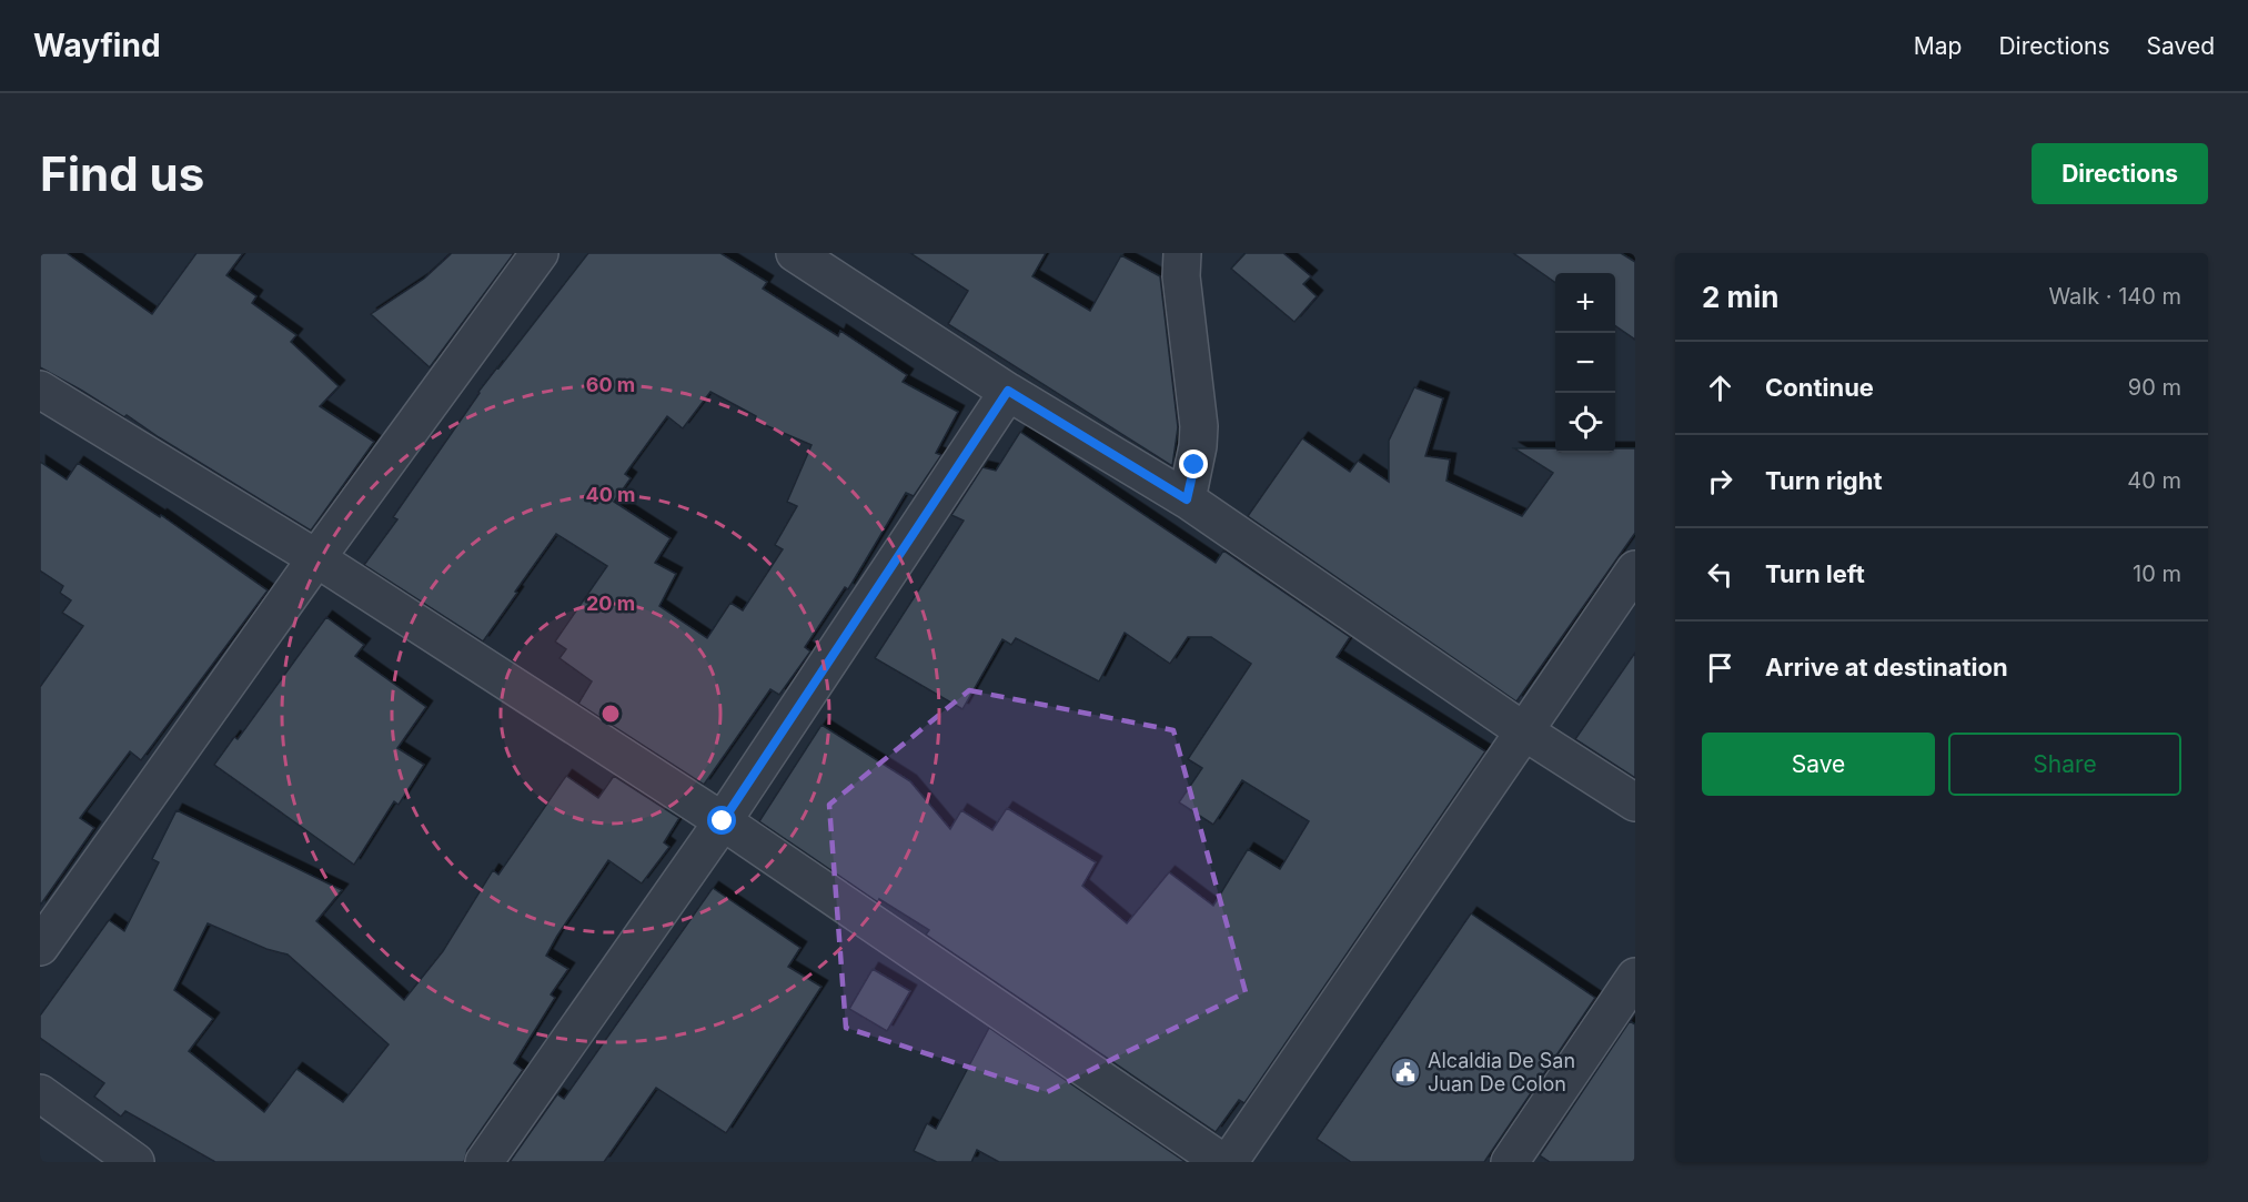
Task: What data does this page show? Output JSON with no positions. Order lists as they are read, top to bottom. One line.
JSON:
{"places":{"public building":["Alcaldia De San Juan De Colon"]},"page":{"header":"Wayfind","nav":["Map","Directions","Saved"],"buttons":["Directions",["Save","Share"]],"title":"Find us","heading":["2 min","Walk · 140 m"],"map_buttons":["+","−"],"list":[["Continue","90 m"],["Turn right","40 m"],["Turn left","10 m"],"Arrive at destination"]},"rings":["60 m","40 m","20 m"]}
